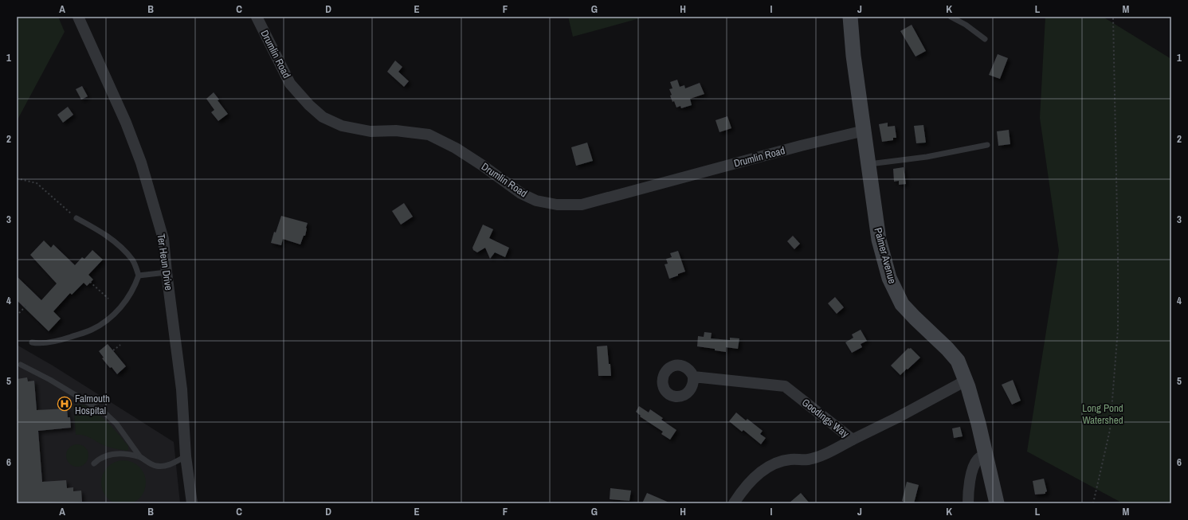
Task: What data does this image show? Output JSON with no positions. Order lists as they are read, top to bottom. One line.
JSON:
{"streets":{"main road":["Palmer Avenue"],"street":["Drumlin Road","Ter Heun Drive","Goodings Way"]},"crossings":[["Drumlin Road","Palmer Avenue"],["Palmer Avenue","Goodings Way"]],"parks":["Long Pond Watershed"],"places":{"hospital":["Falmouth Hospital"]},"grid":{"columns":["A","B","C","D","E","F","G","H","I","J","K","L","M"],"rows":["1","2","3","4","5","6"]}}
